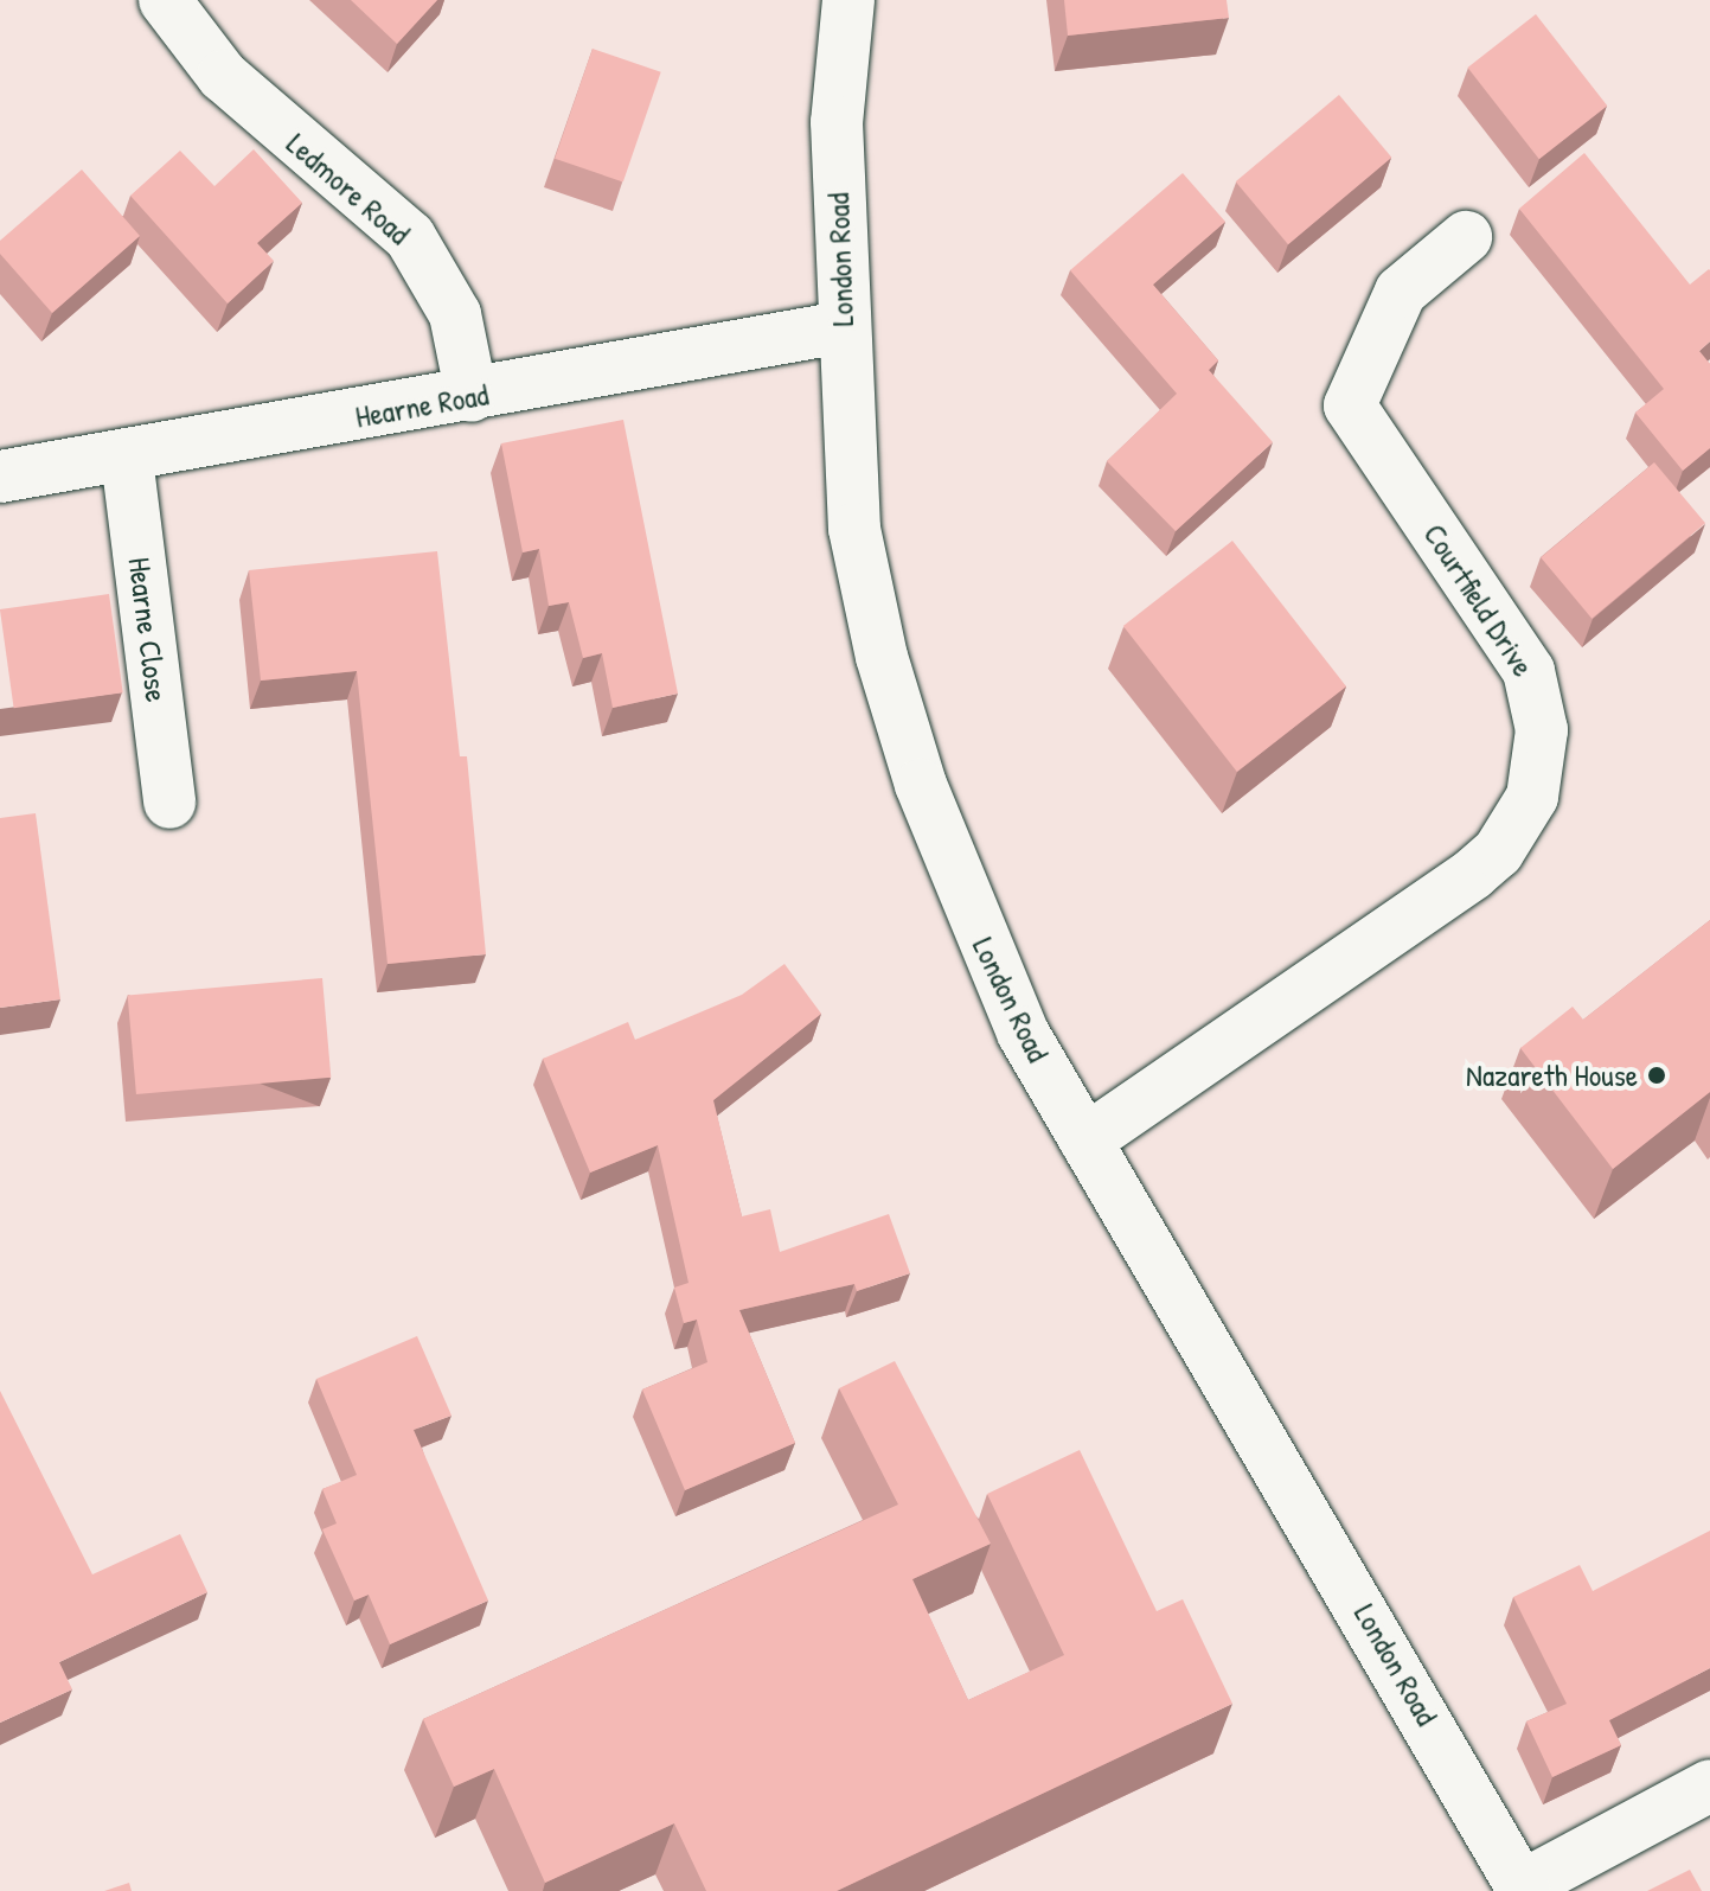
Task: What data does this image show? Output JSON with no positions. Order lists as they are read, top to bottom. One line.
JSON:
{"streets":{"main road":["Ledmore Road","London Road","Hearne Road","Courtfield Drive","Hearne Close"]},"crossings":[["Ledmore Road","Hearne Road"],["London Road","Hearne Road"],["London Road","Courtfield Drive"],["Hearne Road","Hearne Close"]],"places":["Nazareth House"]}
